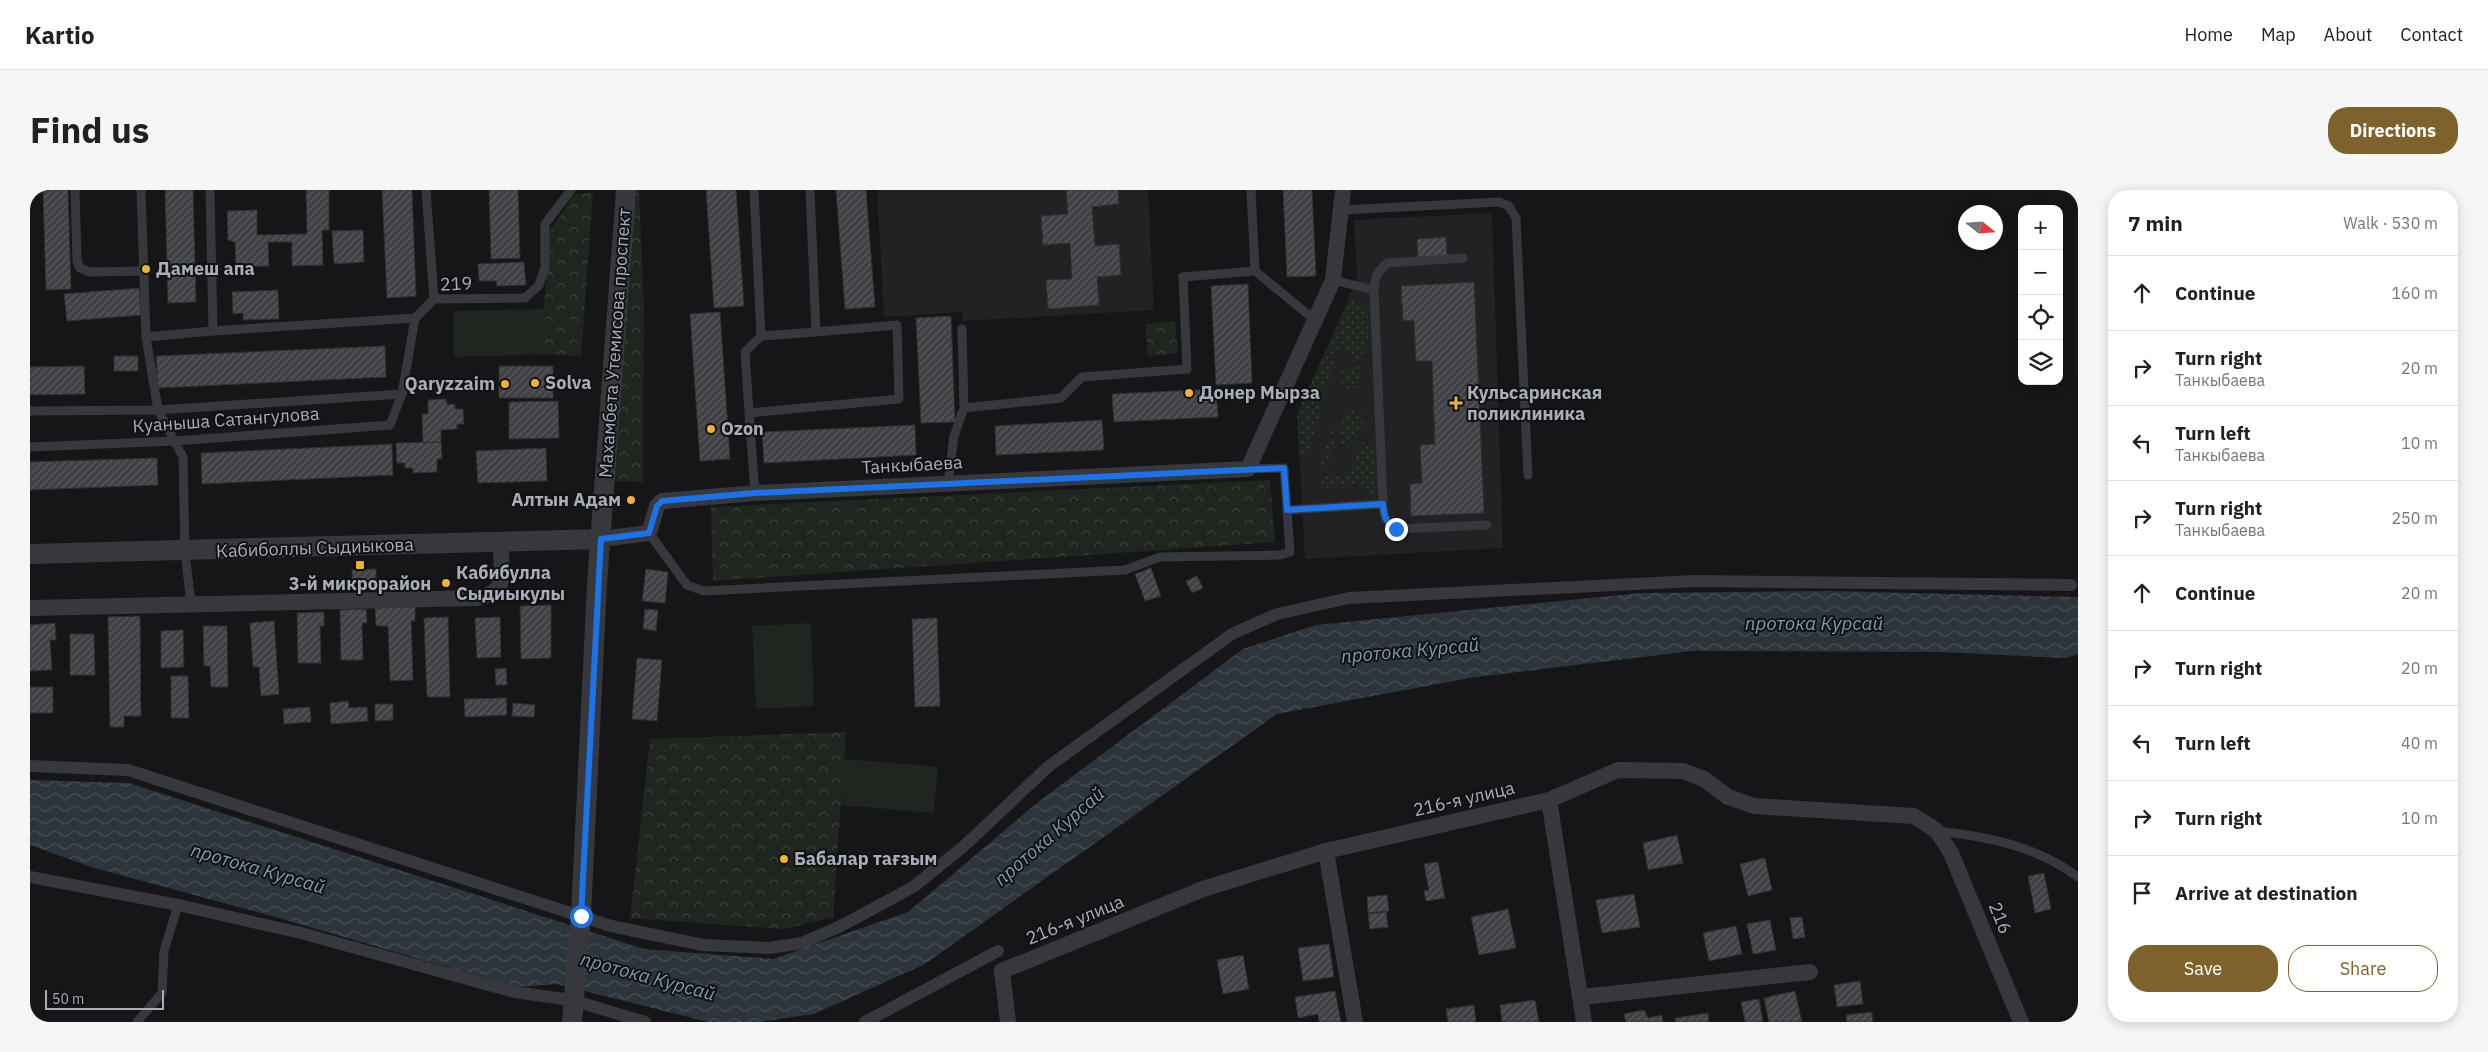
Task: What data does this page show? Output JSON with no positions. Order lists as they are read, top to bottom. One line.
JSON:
{"streets":{"street":["Махамбета Утемисова проспект","Танкыбаева","Кабиболлы Сыдиыкова","216-я улица","216"],"lane":["219","Куаныша Сатангулова"]},"crossings":[["219","Куаныша Сатангулова"],["Махамбета Утемисова проспект","Кабиболлы Сыдиыкова"],["216-я улица","216"]],"water":["протока Курсай"],"places":{"other":["Дамеш апа","Solva","Qaryzzaim","Донер Мырза","Ozon","Алтын Адам","Кабибулла Сыдиыкулы","Бабалар тағзым"],"health":["Кульсаринская поликлиника"],"transit":["3-й микрорайон"]},"scale_bar":"50 m","north":"right","page":{"header":"Kartio","nav":["Home","Map","About","Contact"],"title":"Find us","buttons":["Directions",["Save","Share"]],"heading":["7 min","Walk · 530 m"],"map_buttons":["+","−"],"list":[["Continue","160 m"],["Turn right","Танкыбаева","20 m"],["Turn left","Танкыбаева","10 m"],["Turn right","Танкыбаева","250 m"],["Continue","20 m"],["Turn right","20 m"],["Turn left","40 m"],["Turn right","10 m"],"Arrive at destination"],"scale":"50 m"}}
